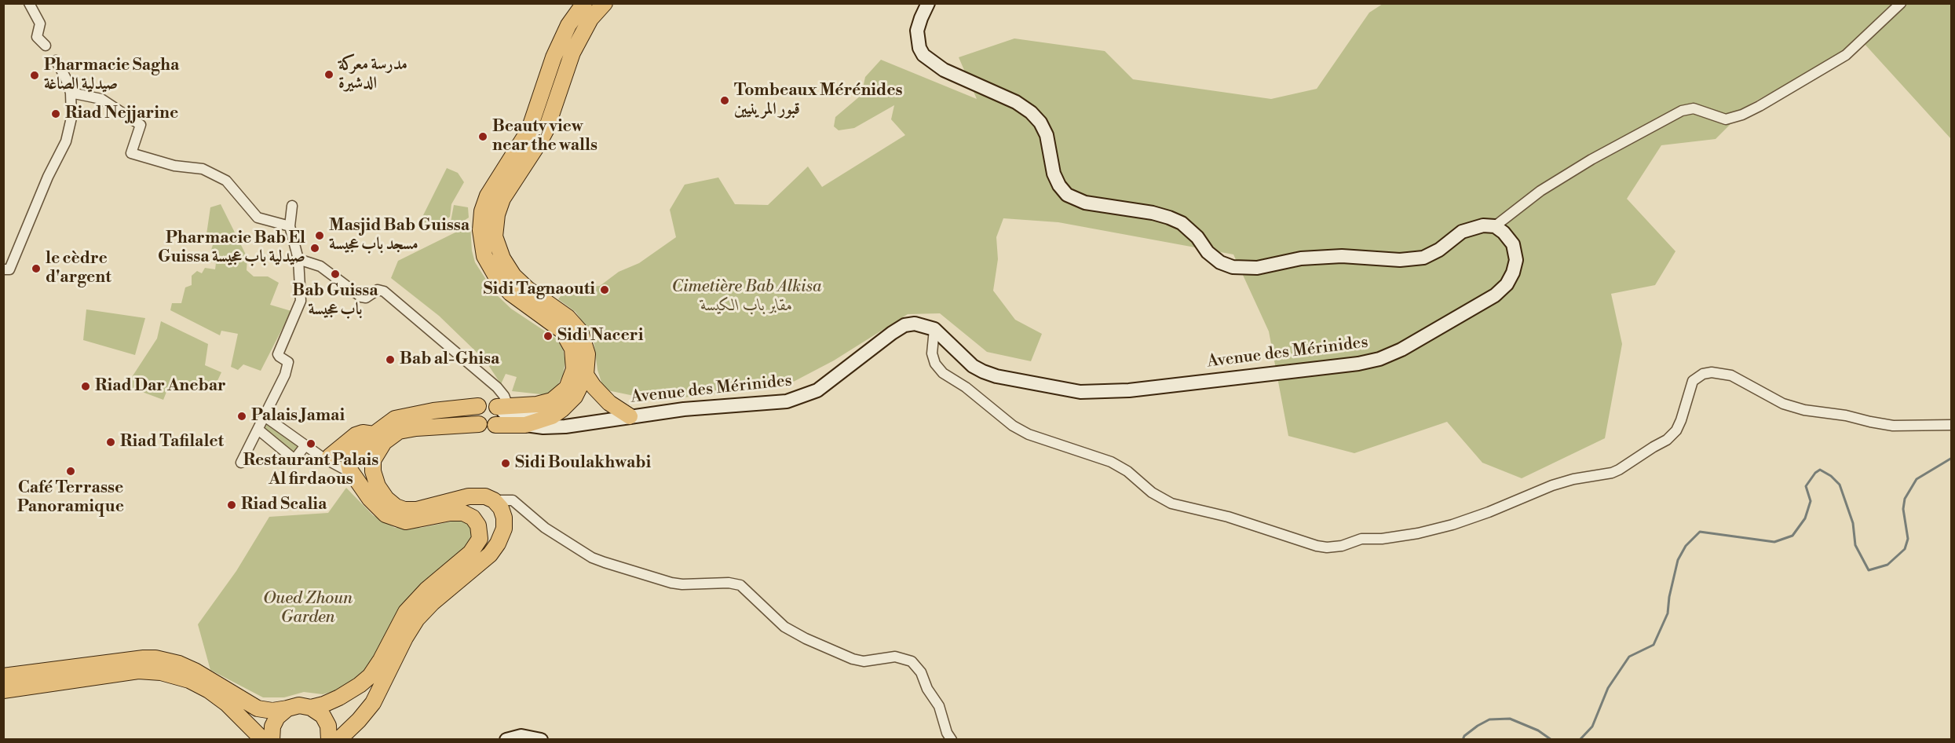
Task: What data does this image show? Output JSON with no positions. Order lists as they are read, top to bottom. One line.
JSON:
{"streets":{"main road":["Avenue des Mérinides"]},"parks":["Cimetière Bab Alkisa مقابر باب الكيسة","Oued Zhoun Garden"],"places":["مدرسة معركة الدشيرة","Pharmacie Sagha صيدلية الصاغة","Tombeaux Mérénides قبور المرينيين","Riad Nejjarine","Beauty view near the walls","Masjid Bab Guissa مسجد باب عجيسة","Pharmacie Bab El Guissa صيدلية باب عجيسة","le cèdre d'argent","Bab Guissa باب عجيسة","Sidi Tagnaouti","Sidi Naceri","Bab al-Ghisa","Riad Dar Anebar","Palais Jamai","Riad Tafilalet","Restaurant Palais Al firdaous","Sidi Boulakhwabi","Café Terrasse Panoramique","Riad Scalia"]}
